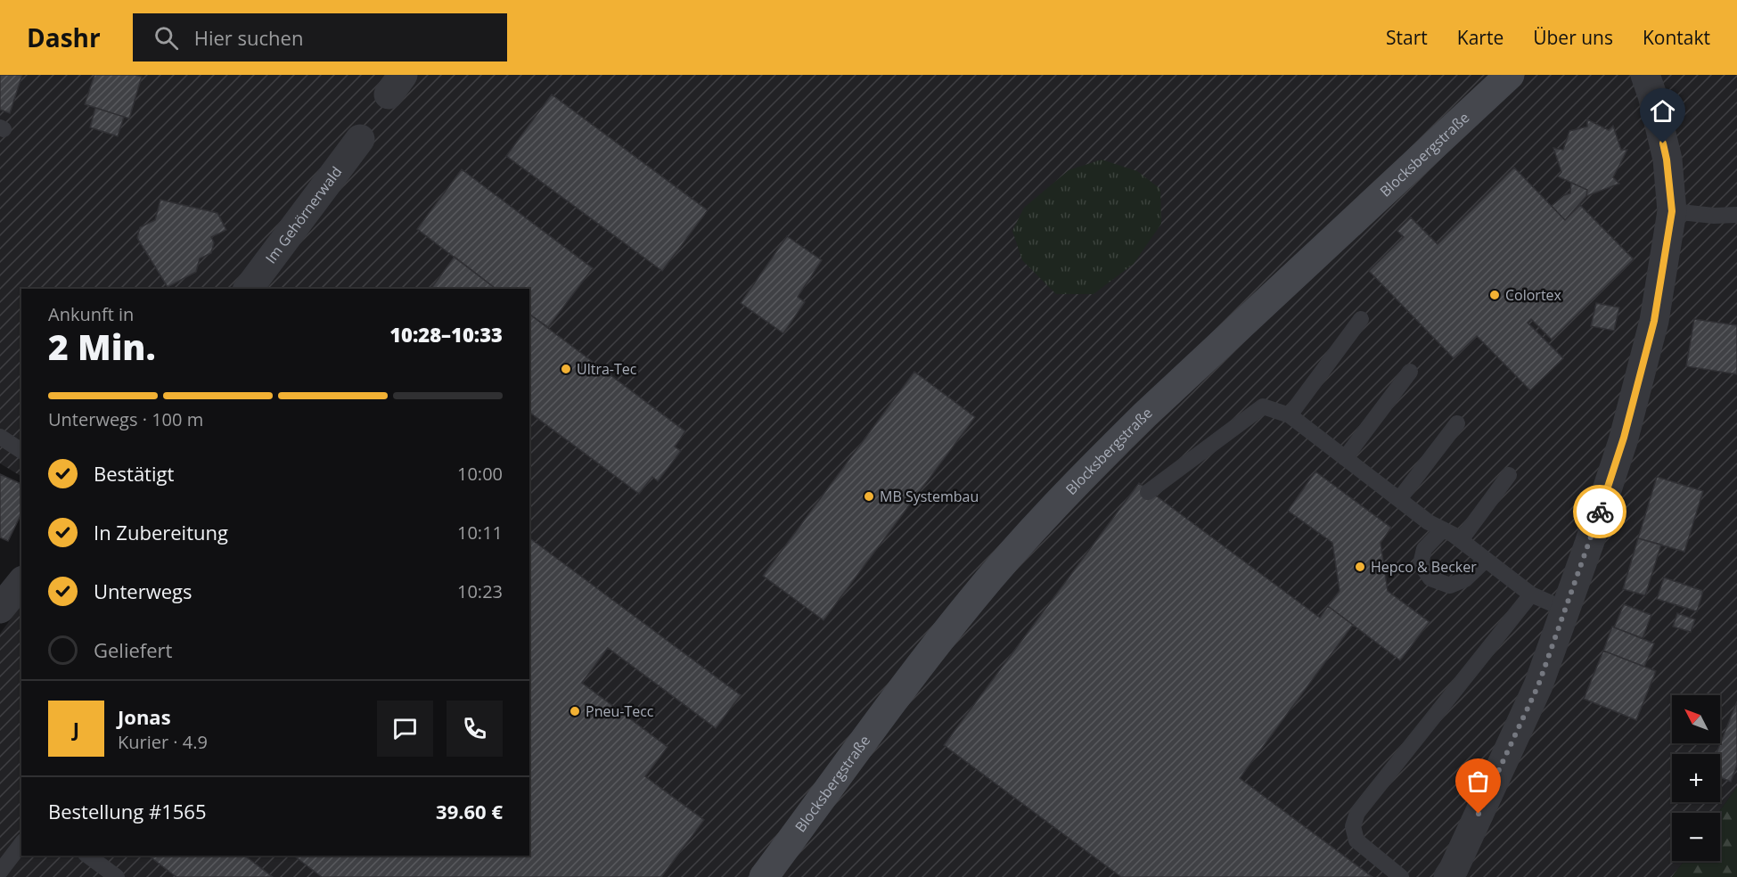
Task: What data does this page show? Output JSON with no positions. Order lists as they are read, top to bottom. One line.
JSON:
{"streets":{"main road":["Blocksbergstraße"],"street":["Im Gehörnerwald"]},"places":["Colortex","Ultra-Tec","MB Systembau","Hepco & Becker","Pneu-Tecc"],"north":"top left","page":{"header":"Dashr","search":"Hier suchen","nav":["Start","Karte","Über uns","Kontakt"],"heading":["2 Min.","Ankunft in","10:28–10:33"],"panel":["Jonas","Kurier · 4.9","Bestellung #1565","39.60 €"],"bar":"Unterwegs · 100 m","list":[["Bestätigt","10:00"],["In Zubereitung","10:11"],["Unterwegs","10:23"],"Geliefert"],"map_buttons":["+","−"],"round":"J"}}
